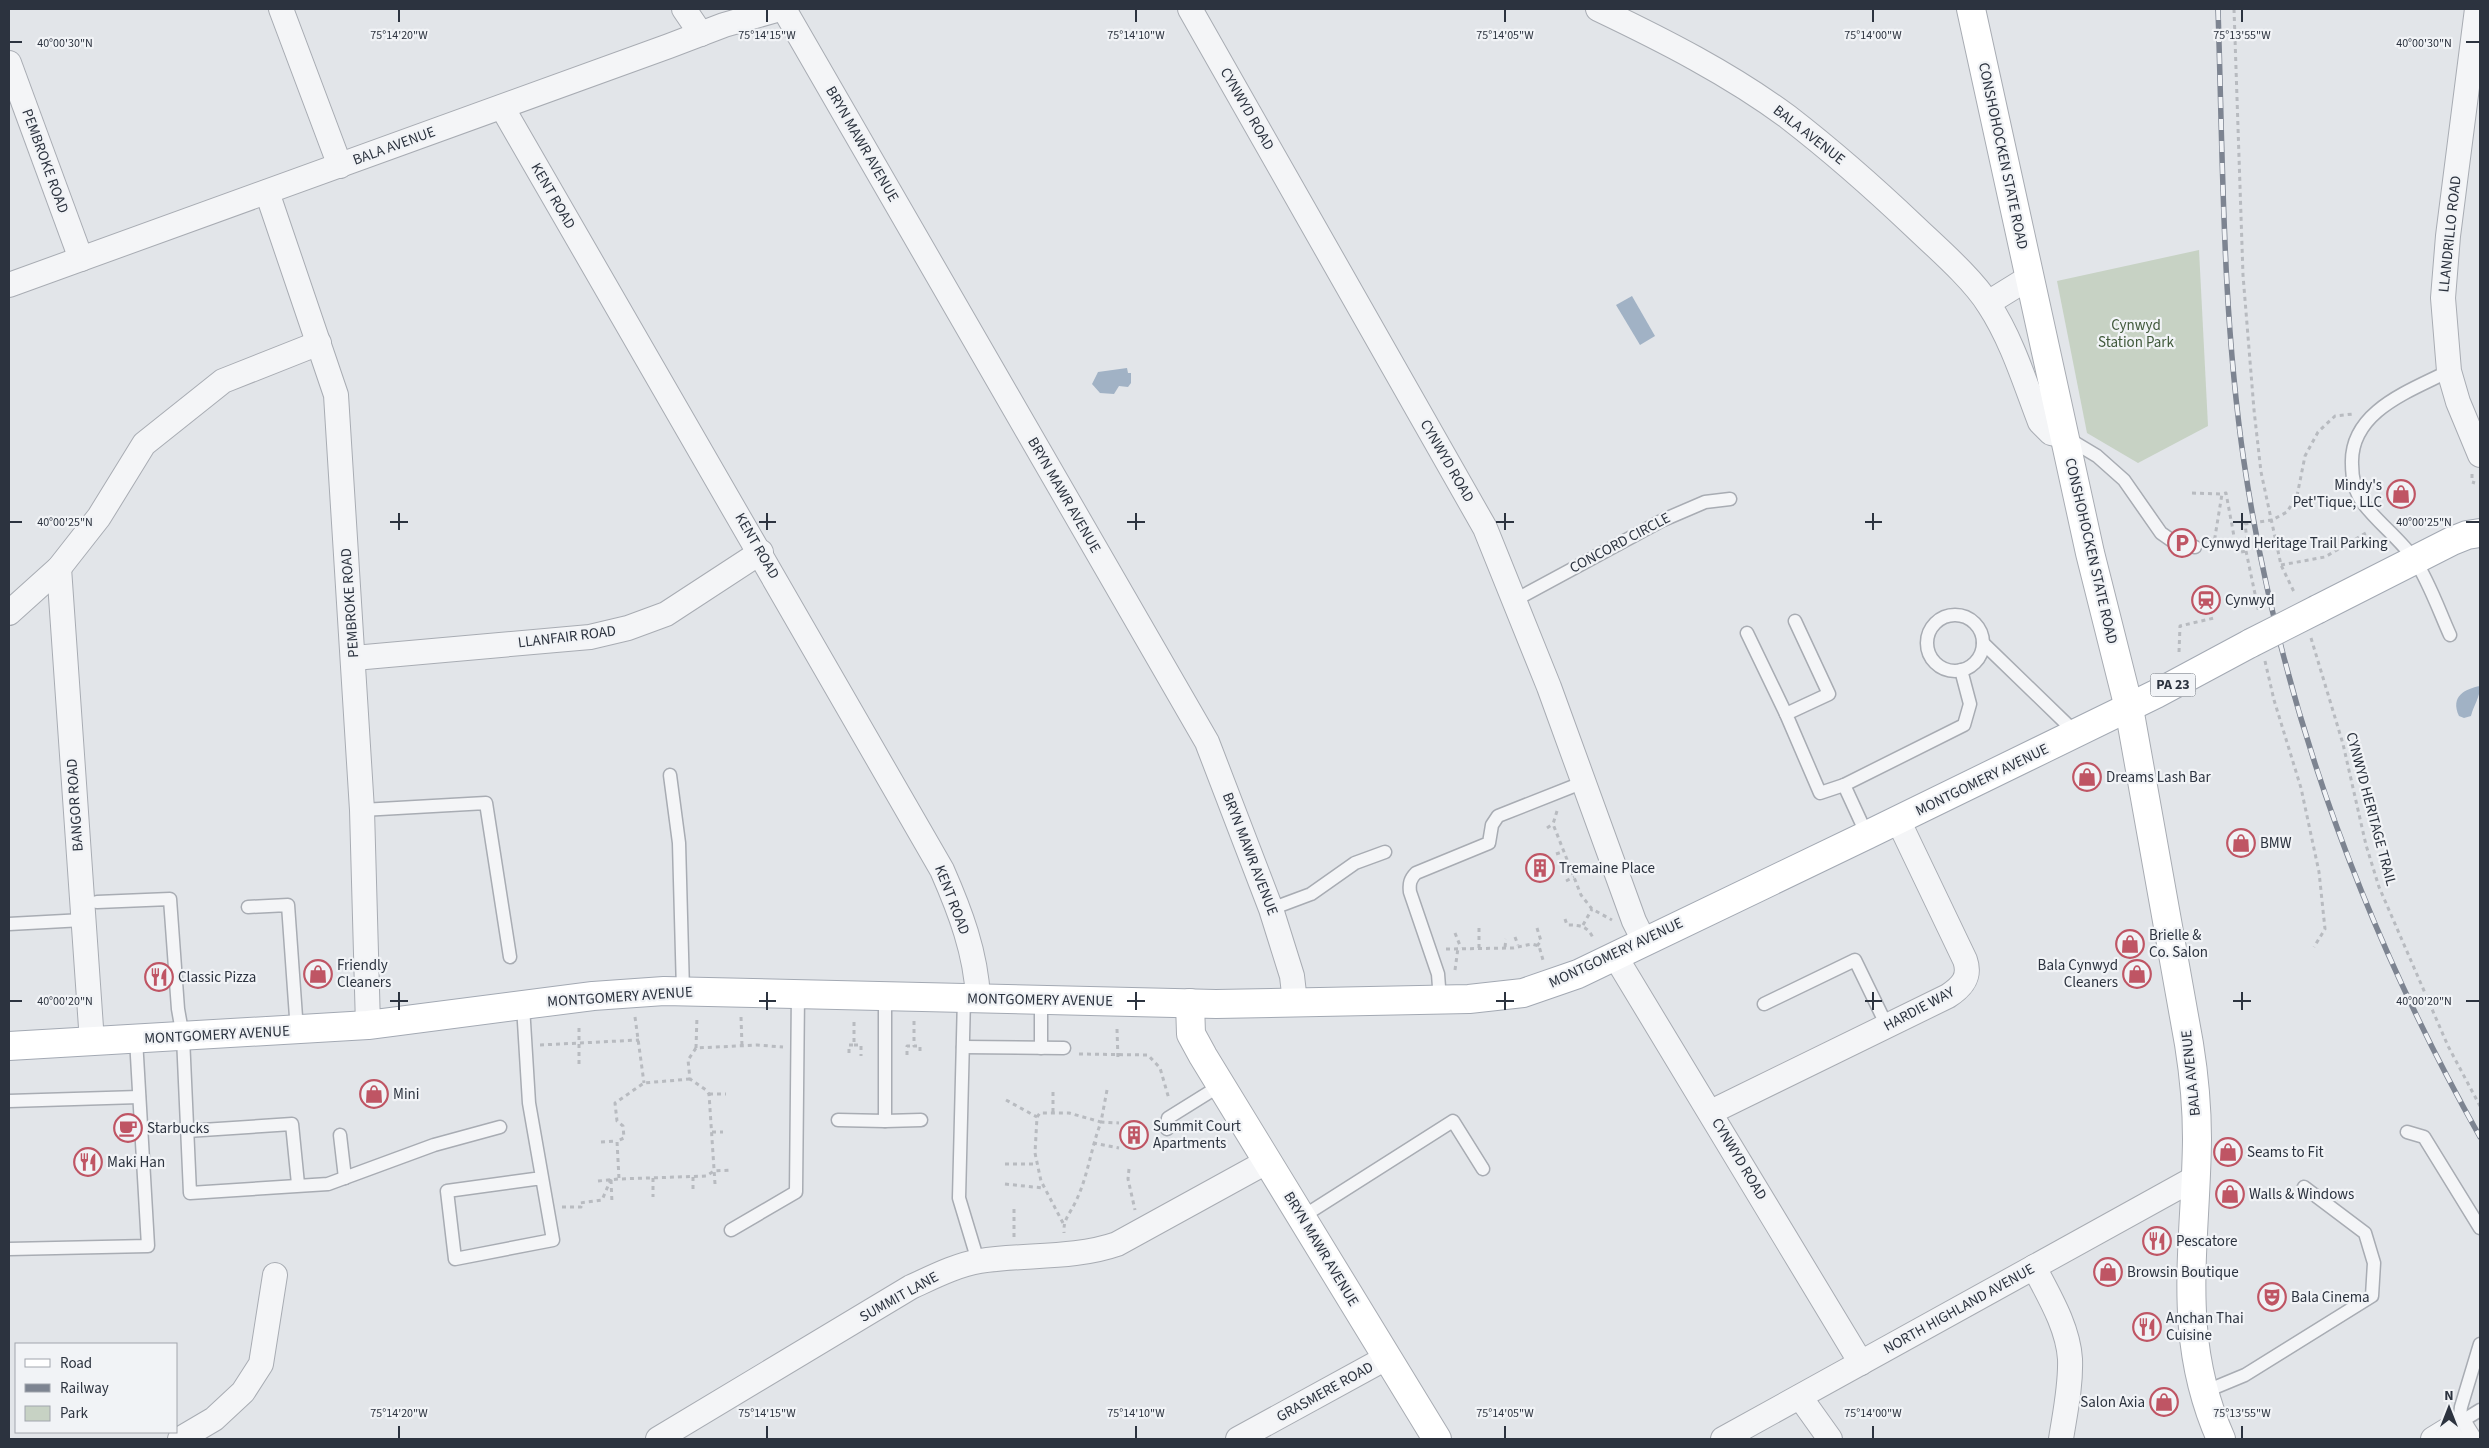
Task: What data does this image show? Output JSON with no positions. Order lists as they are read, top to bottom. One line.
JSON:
{"streets":{"main road":["BALA AVENUE","BRYN MAWR AVENUE","CONSHOHOCKEN STATE ROAD","PA 23","MONTGOMERY AVENUE"],"street":["CYNWYD ROAD","PEMBROKE ROAD","KENT ROAD","LLANDRILLO ROAD","LLANFAIR ROAD","BANGOR ROAD","HARDIE WAY","SUMMIT LANE","NORTH HIGHLAND AVENUE","GRASMERE ROAD"],"lane":["CONCORD CIRCLE"],"path":["CYNWYD HERITAGE TRAIL"]},"crossings":[["CYNWYD ROAD","CONCORD CIRCLE"],["CYNWYD ROAD","MONTGOMERY AVENUE"],["CYNWYD ROAD","HARDIE WAY"],["CYNWYD ROAD","NORTH HIGHLAND AVENUE"],["BALA AVENUE","CONSHOHOCKEN STATE ROAD"],["BALA AVENUE","PEMBROKE ROAD"],["BALA AVENUE","KENT ROAD"],["BALA AVENUE","PA 23"],["BALA AVENUE","MONTGOMERY AVENUE"],["BALA AVENUE","NORTH HIGHLAND AVENUE"],["BRYN MAWR AVENUE","MONTGOMERY AVENUE"],["BRYN MAWR AVENUE","SUMMIT LANE"],["BRYN MAWR AVENUE","GRASMERE ROAD"],["CONSHOHOCKEN STATE ROAD","PA 23"],["CONSHOHOCKEN STATE ROAD","MONTGOMERY AVENUE"],["PEMBROKE ROAD","LLANFAIR ROAD"],["PEMBROKE ROAD","MONTGOMERY AVENUE"],["KENT ROAD","LLANFAIR ROAD"],["KENT ROAD","MONTGOMERY AVENUE"],["PA 23","MONTGOMERY AVENUE"],["PA 23","CYNWYD HERITAGE TRAIL"],["MONTGOMERY AVENUE","BANGOR ROAD"],["MONTGOMERY AVENUE","HARDIE WAY"]],"parks":["Cynwyd Station Park"],"places":{"shop":["Mindy's Pet'Tique, LLC","Dreams Lash Bar","BMW","Brielle & Co. Salon","Friendly Cleaners","Bala Cynwyd Cleaners","Mini","Seams to Fit","Walls & Windows","Browsin Boutique","Salon Axia"],"parking":["Cynwyd Heritage Trail Parking"],"station":["Cynwyd"],"building":["Tremaine Place","Summit Court Apartments"],"restaurant":["Classic Pizza","Maki Han","Pescatore","Anchan Thai Cuisine"],"cafe":["Starbucks"],"theatre":["Bala Cinema"]},"legend":["Road","Railway","Park"],"north":"top","coordinates":["75°14'20\"W","75°14'15\"W","75°14'10\"W","75°14'05\"W","75°14'00\"W","75°13'55\"W","40°00'30\"N","40°00'25\"N","40°00'20\"N"]}
